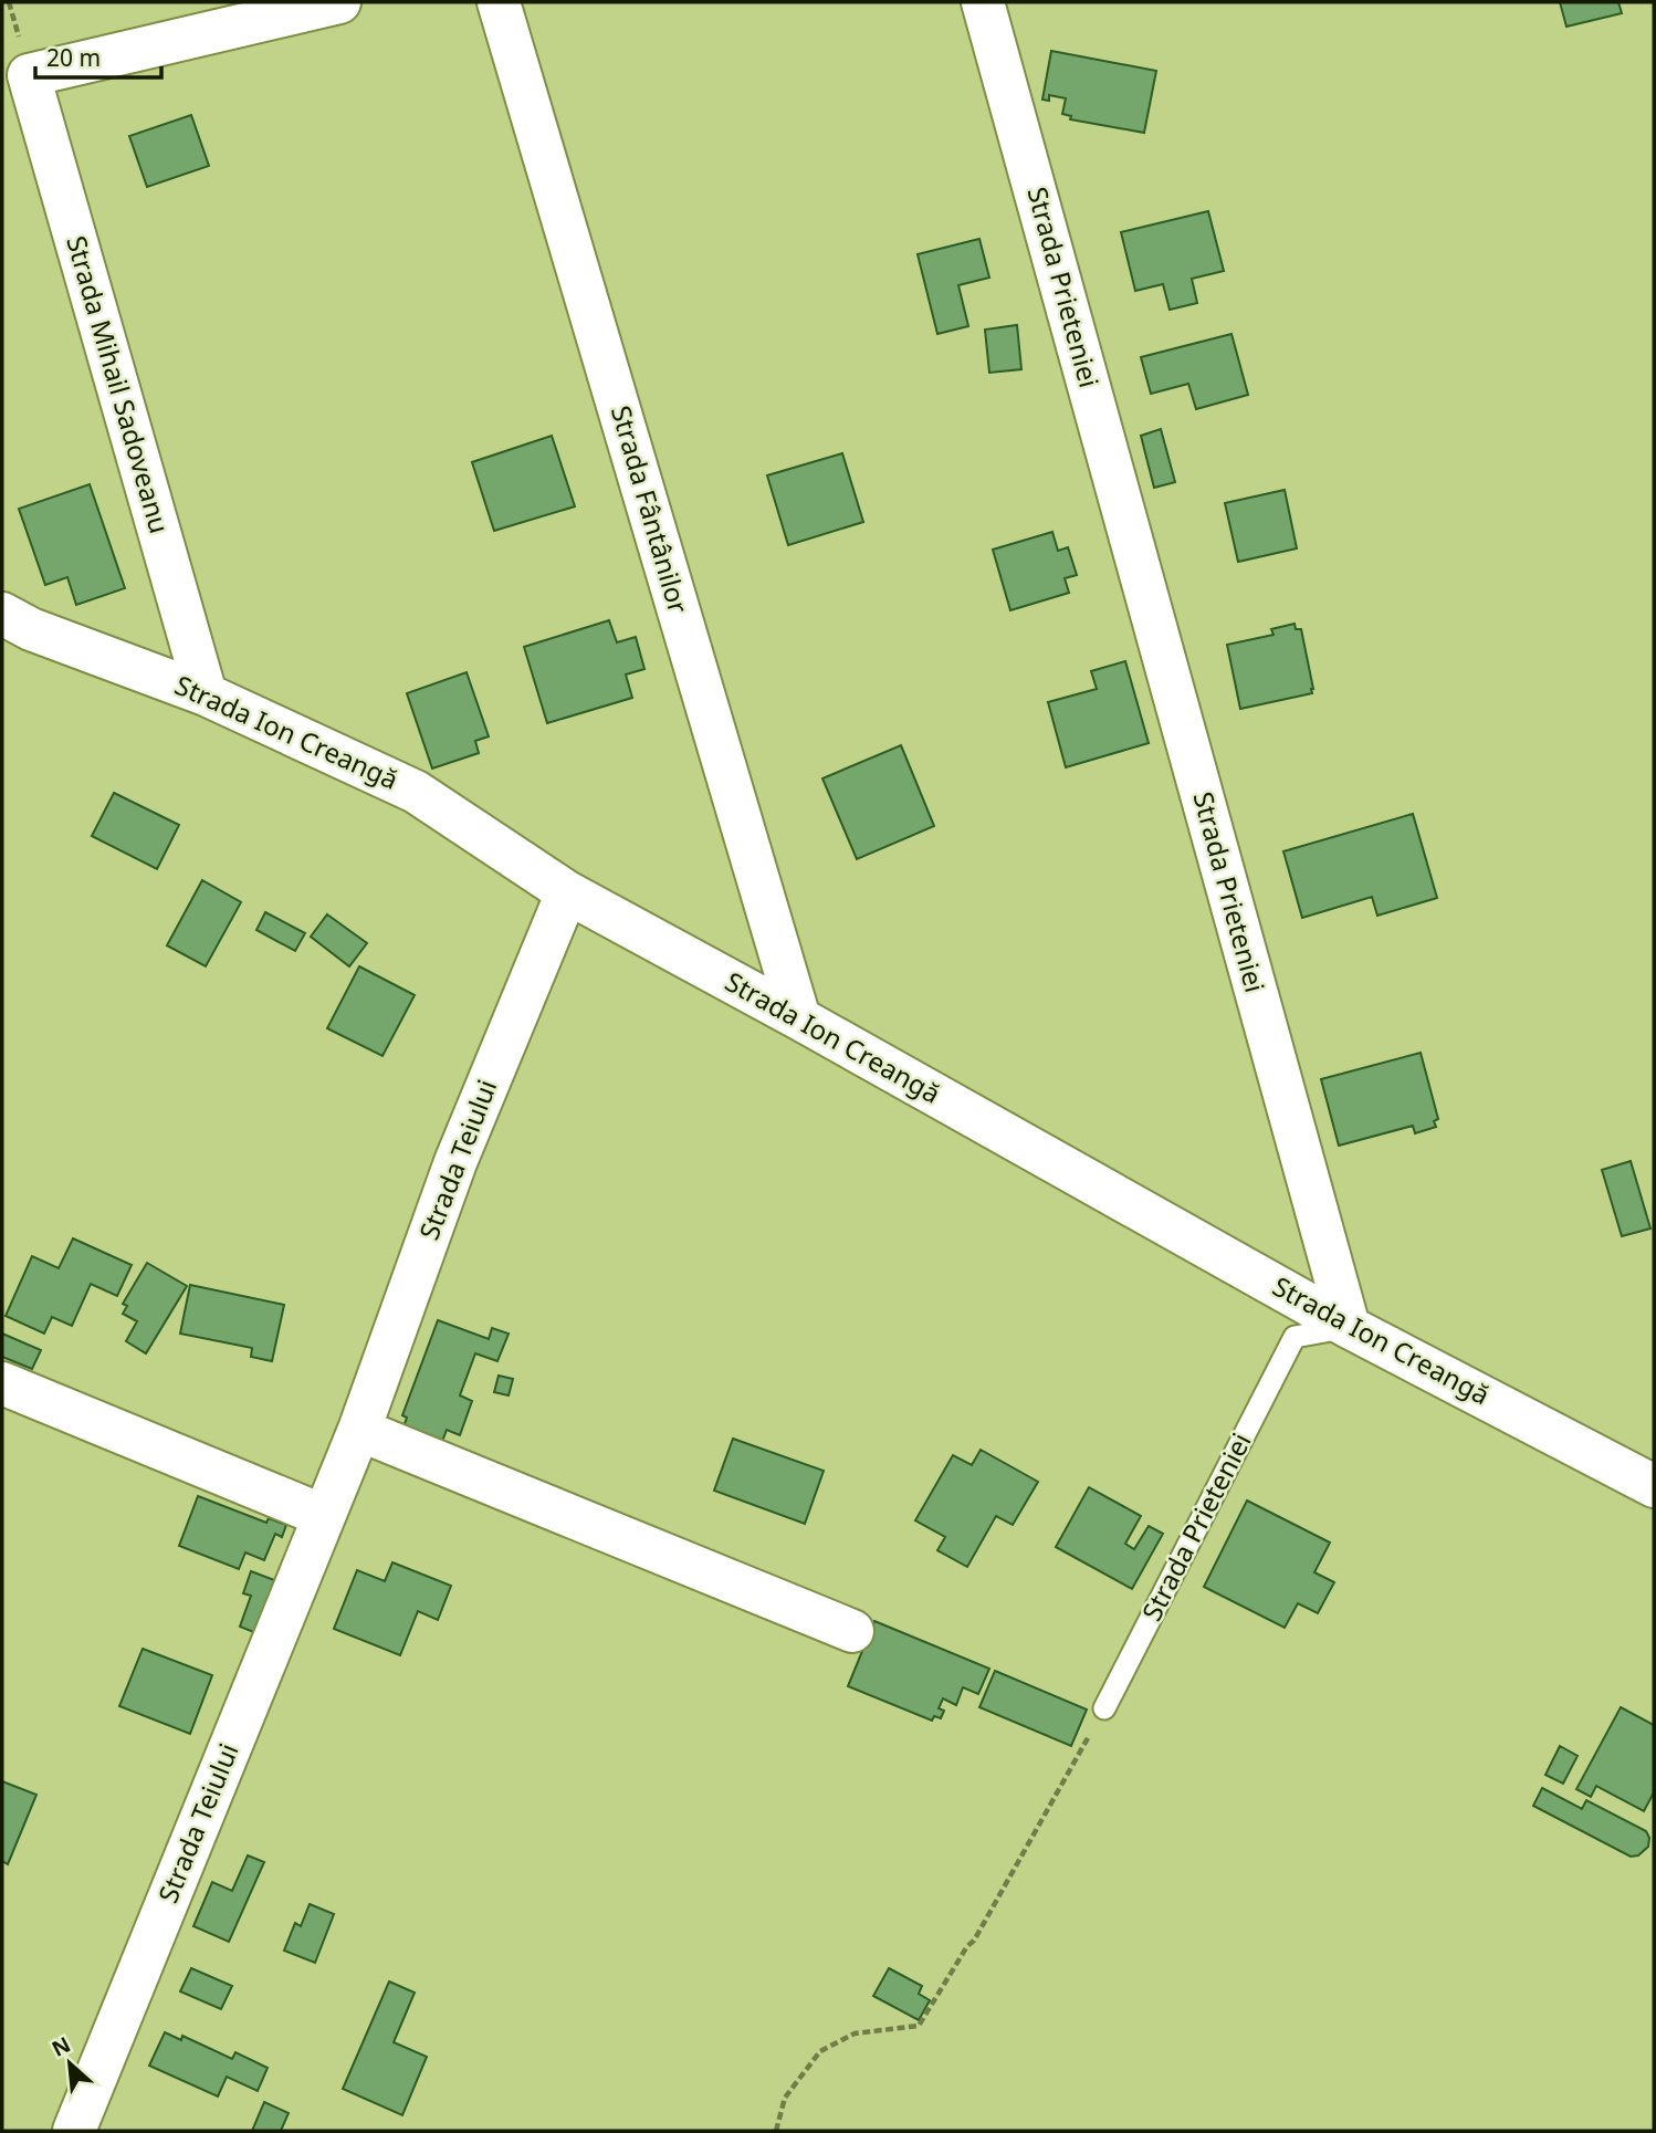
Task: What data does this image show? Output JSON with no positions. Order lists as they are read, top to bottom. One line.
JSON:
{"streets":{"street":["Strada Prieteniei","Strada Mihail Sadoveanu","Strada Fântânilor","Strada Ion Creangă","Strada Teiului"]},"crossings":[["Strada Prieteniei","Strada Ion Creangă"],["Strada Mihail Sadoveanu","Strada Ion Creangă"],["Strada Fântânilor","Strada Ion Creangă"],["Strada Ion Creangă","Strada Teiului"]],"scale_bar":"20 m","north":"top left"}
